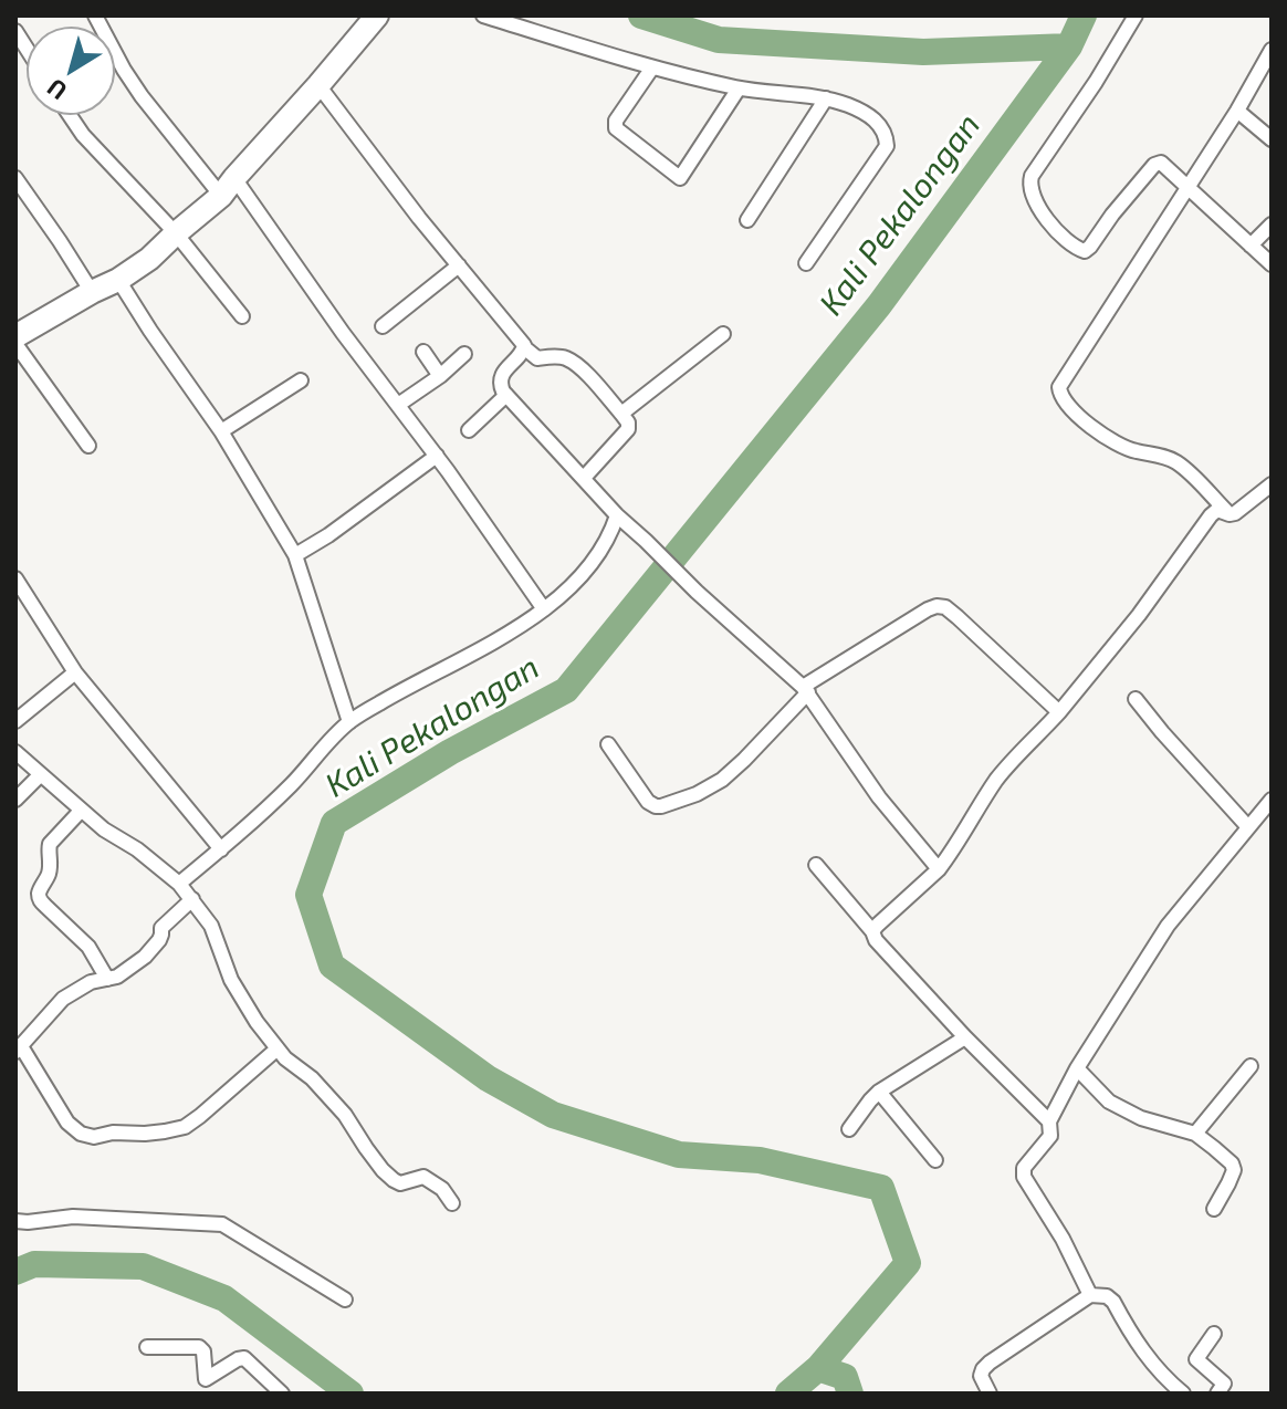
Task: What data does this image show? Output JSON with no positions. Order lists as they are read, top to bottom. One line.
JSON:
{"water":["Kali Pekalongan"],"north":"bottom left"}
